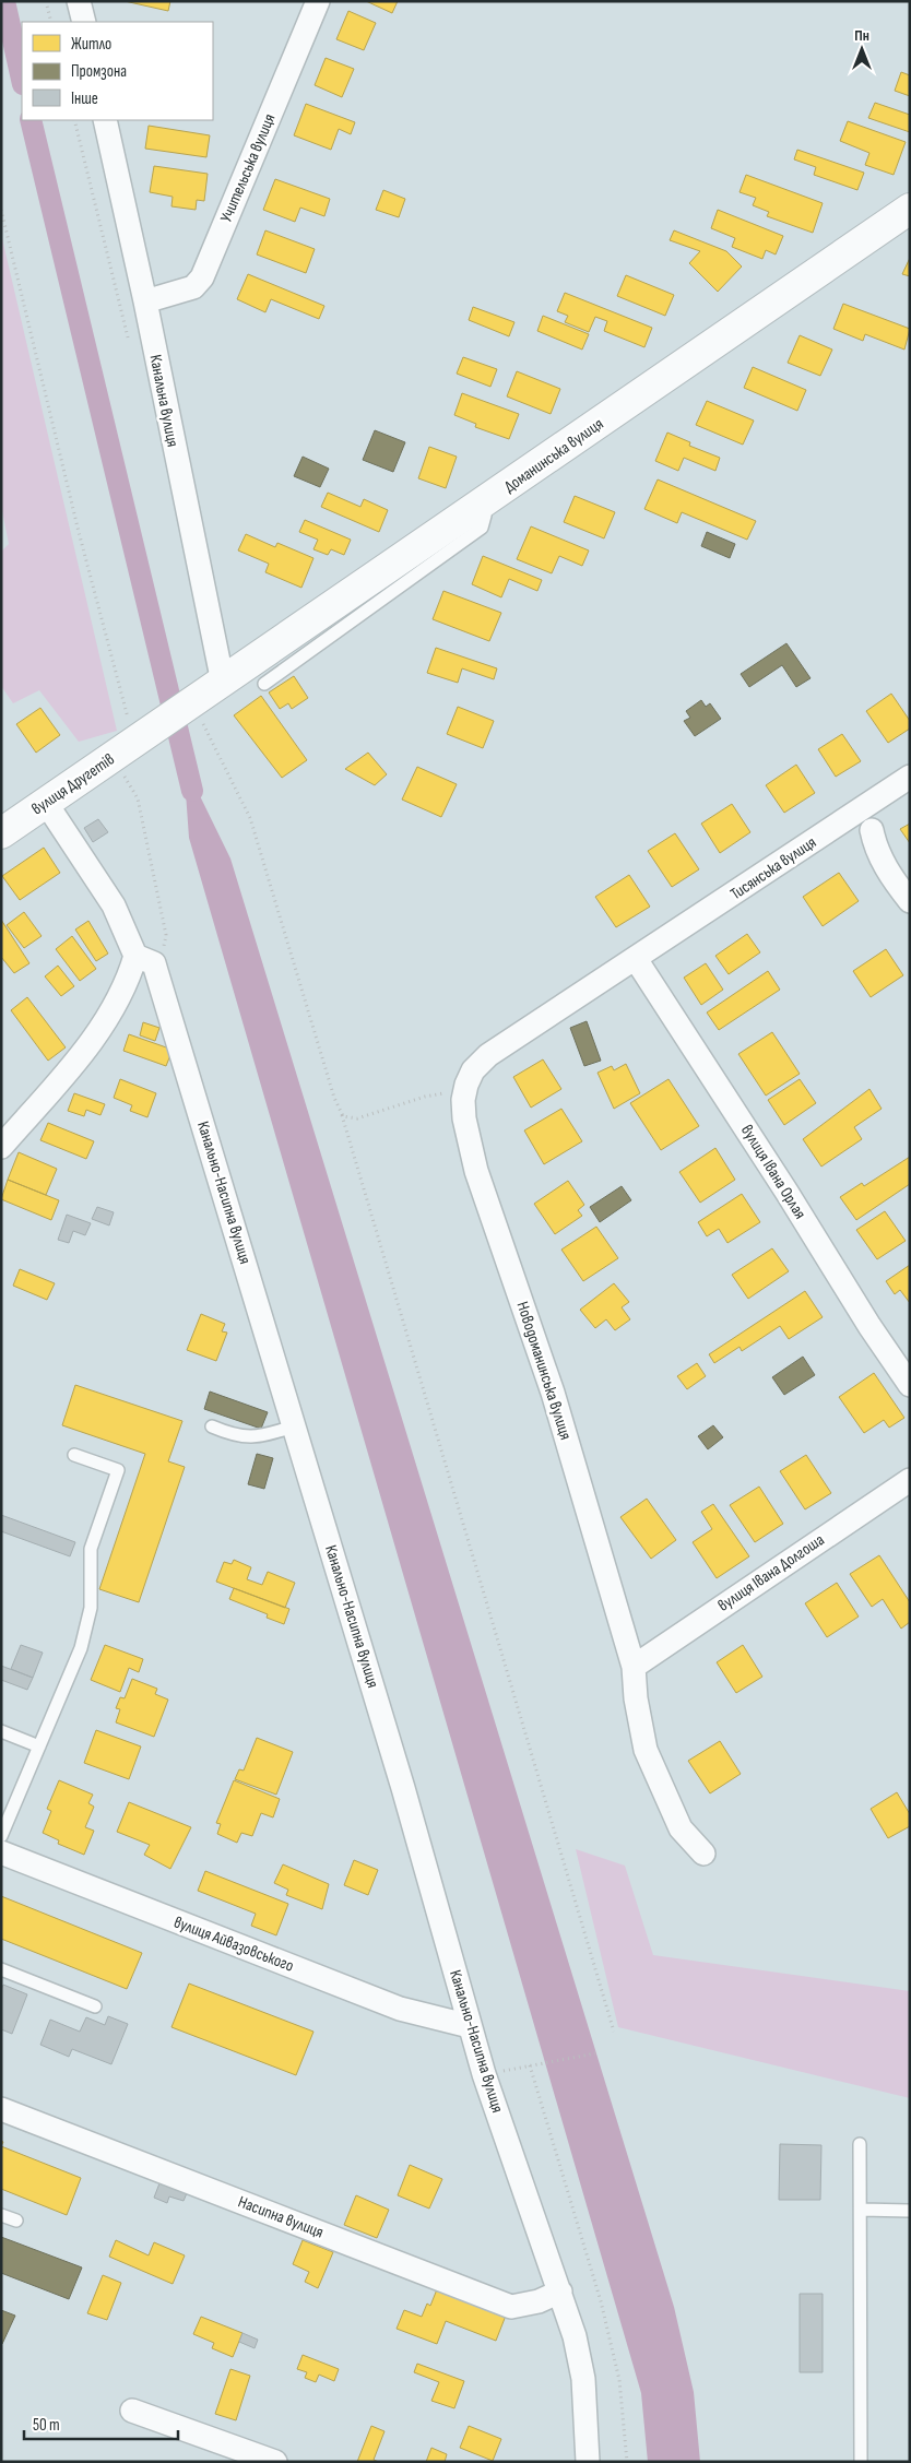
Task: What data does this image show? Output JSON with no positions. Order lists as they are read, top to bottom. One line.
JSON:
{"streets":{"main road":["Доманинська вулиця","вулиця Другетів"],"street":["Учительська вулиця","Канальна вулиця","Тисянська вулиця","вулиця Івана Орлая","Канально-Насипна вулиця","Новодоманинська вулиця","вулиця Івана Долгоша","вулиця Айвазовського","Насипна вулиця"]},"crossings":[["Учительська вулиця","Канальна вулиця"],["Канальна вулиця","Доманинська вулиця"],["Доманинська вулиця","вулиця Другетів"],["вулиця Другетів","Канально-Насипна вулиця"],["Тисянська вулиця","вулиця Івана Орлая"],["Тисянська вулиця","Новодоманинська вулиця"],["вулиця Івана Орлая","Новодоманинська вулиця"],["Канально-Насипна вулиця","вулиця Айвазовського"],["Канально-Насипна вулиця","Насипна вулиця"],["Новодоманинська вулиця","вулиця Івана Долгоша"]],"legend":["Житло","Промзона","Інше"],"scale_bar":"50 m","north":"top"}
